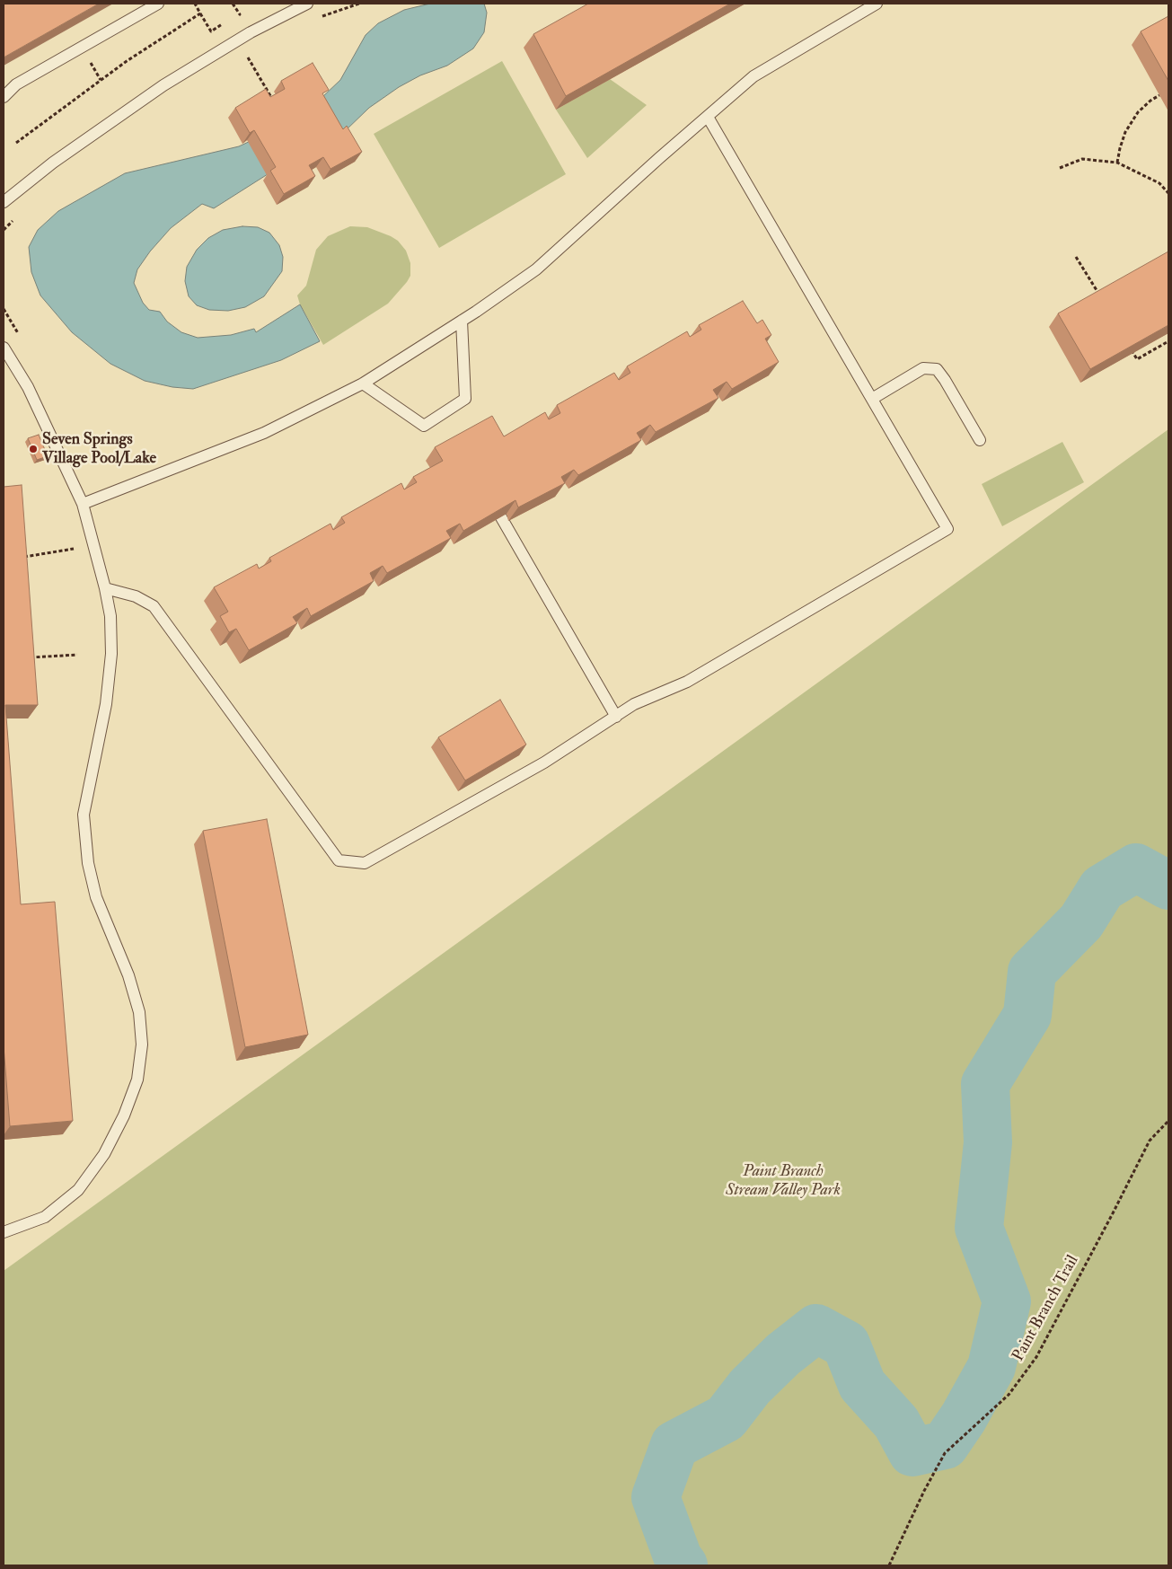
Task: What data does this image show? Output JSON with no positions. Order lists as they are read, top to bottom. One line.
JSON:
{"streets":{"path":["Paint Branch Trail"]},"parks":["Paint Branch Stream Valley Park"],"places":["Seven Springs Village Pool/Lake"]}
